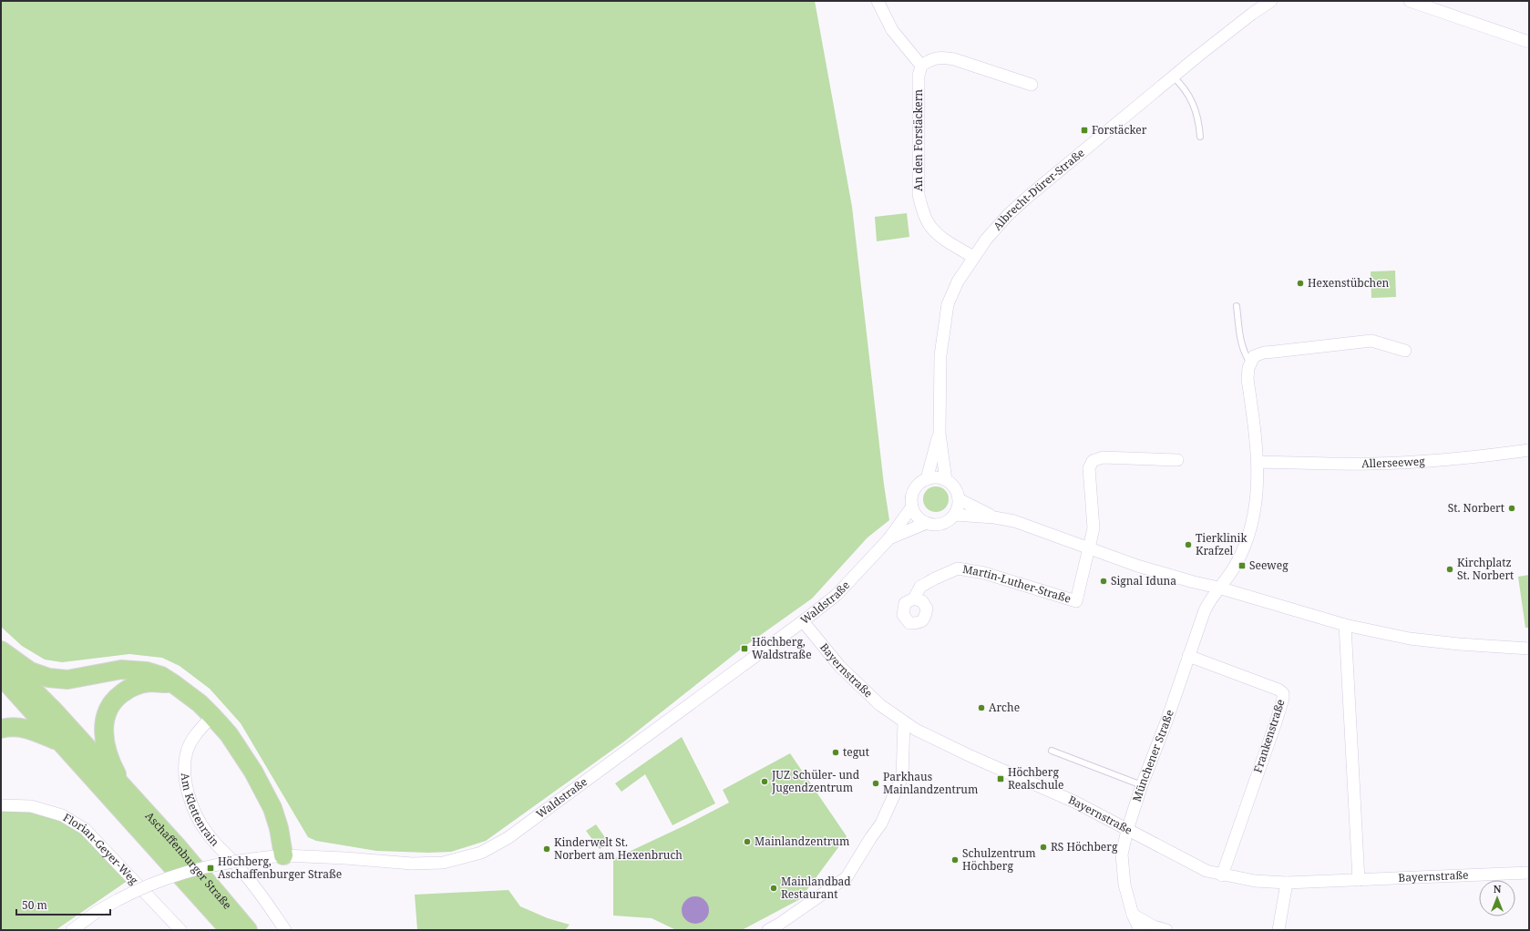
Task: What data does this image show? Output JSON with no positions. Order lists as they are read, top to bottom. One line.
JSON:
{"streets":{"main road":["Aschaffenburger Straße"],"street":["An den Forstäckern","Albrecht-Dürer-Straße","Allerseeweg","Martin-Luther-Straße","Waldstraße","Bayernstraße","Frankenstraße","Münchener Straße","Am Klettenrain","Florian-Geyer-Weg"]},"crossings":[["An den Forstäckern","Albrecht-Dürer-Straße"],["Albrecht-Dürer-Straße","Waldstraße"],["Allerseeweg","Münchener Straße"],["Waldstraße","Bayernstraße"],["Bayernstraße","Frankenstraße"],["Bayernstraße","Münchener Straße"],["Frankenstraße","Münchener Straße"]],"places":{"transit":["Forstäcker","Seeweg","Höchberg, Waldstraße","Höchberg Realschule","Höchberg, Aschaffenburger Straße"],"other":["Hexenstübchen","St. Norbert","Tierklinik Krafzel","Kirchplatz St. Norbert","Signal Iduna","Arche","tegut","JUZ Schüler- und Jugendzentrum","Parkhaus Mainlandzentrum","Mainlandzentrum","RS Höchberg","Kinderwelt St. Norbert am Hexenbruch","Schulzentrum Höchberg","Mainlandbad Restaurant"]},"scale_bar":"50 m","north":"top"}
